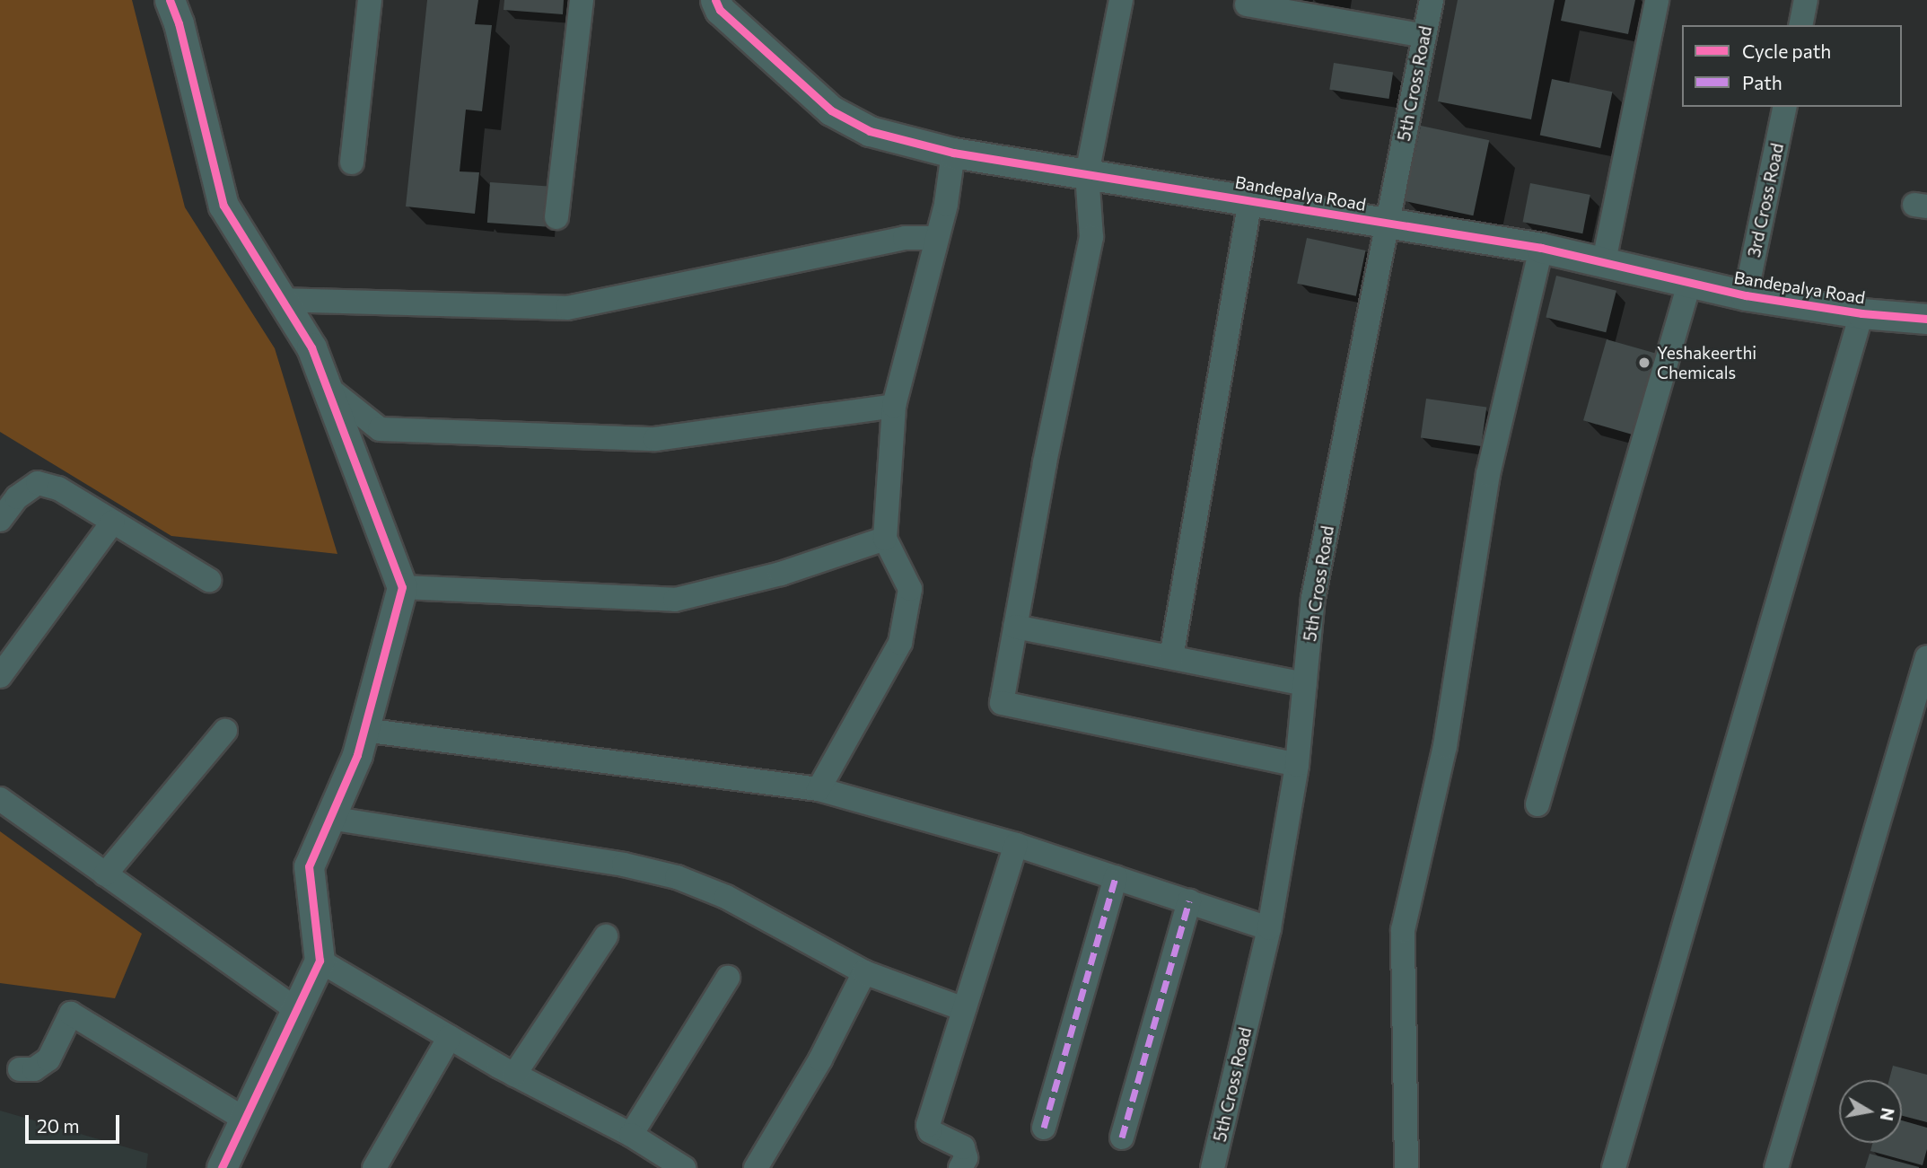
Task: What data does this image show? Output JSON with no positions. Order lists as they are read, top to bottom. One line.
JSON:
{"streets":{"street":["5th Cross Road","Bandepalya Road","3rd Cross Road"]},"crossings":[["5th Cross Road","Bandepalya Road"],["Bandepalya Road","3rd Cross Road"]],"places":["Yeshakeerthi Chemicals"],"legend":["Cycle path","Path"],"scale_bar":"20 m","north":"right"}
